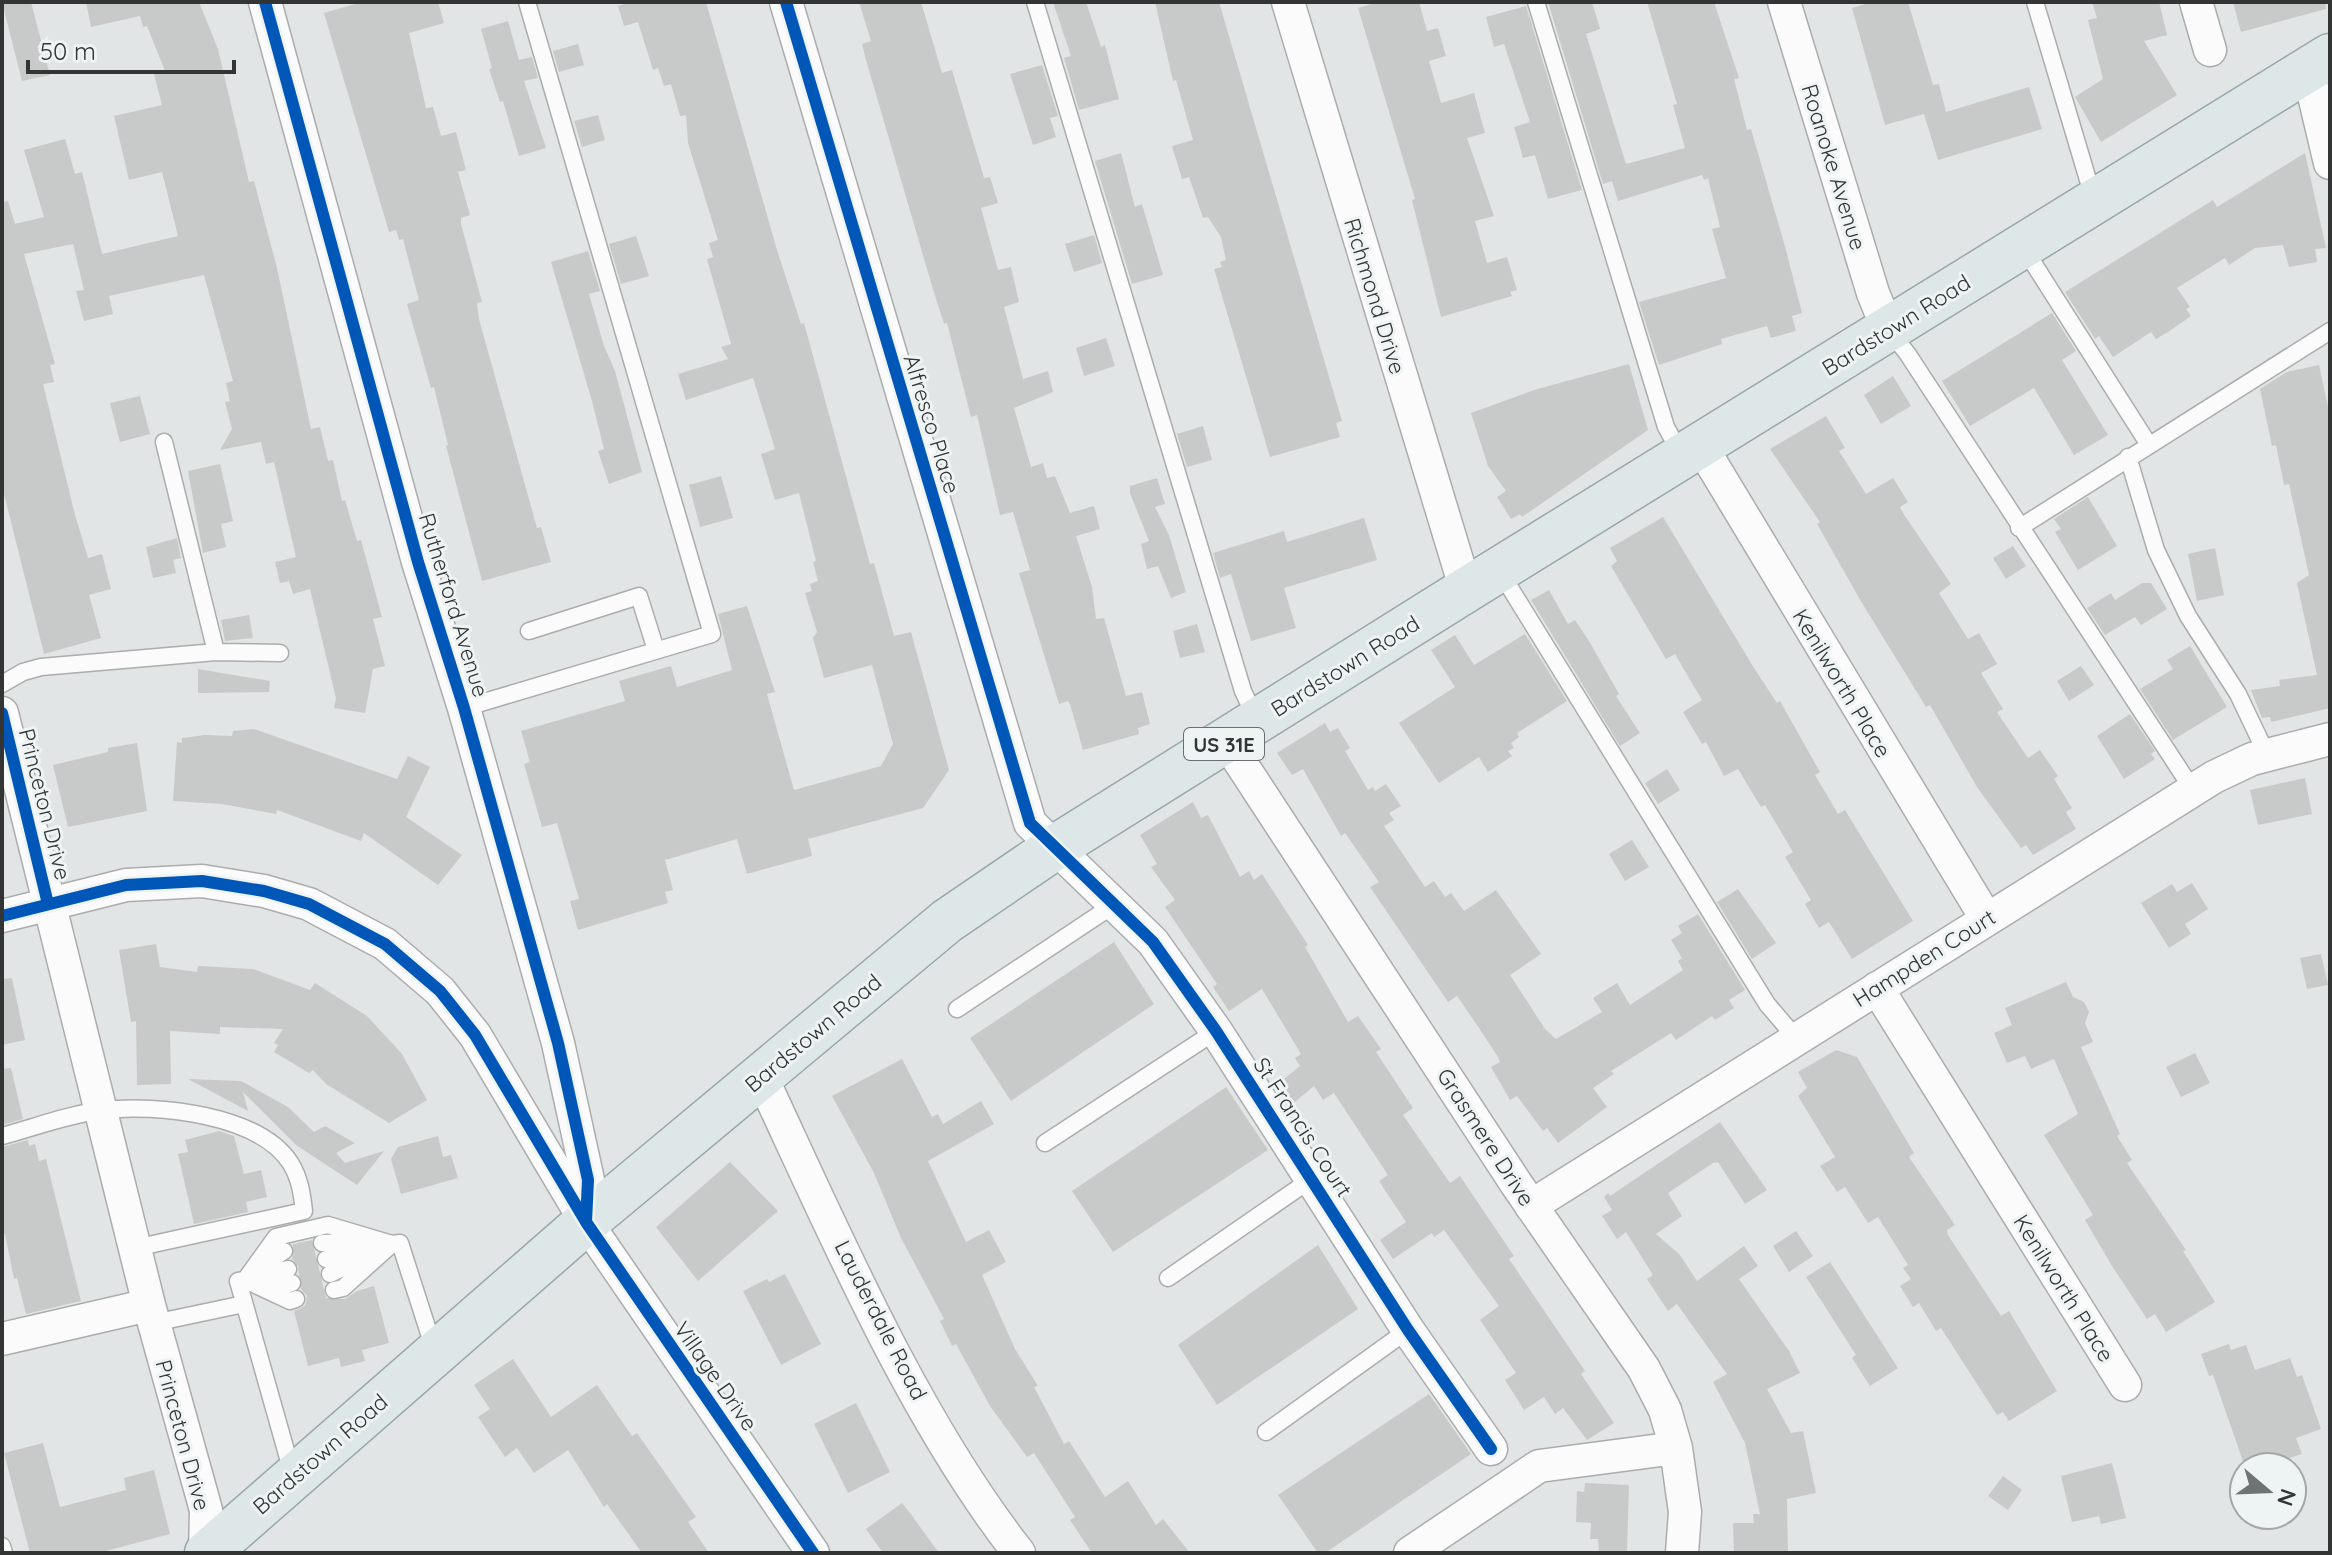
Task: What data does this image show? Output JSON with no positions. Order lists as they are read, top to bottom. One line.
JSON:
{"streets":{"main road":["Bardstown Road","US 31E"],"street":["Roanoke Avenue","Richmond Drive","Alfresco Place","Rutherford Avenue","Kenilworth Place","Princeton Drive","Hampden Court","St Francis Court","Grasmere Drive","Lauderdale Road","Village Drive"]},"crossings":[["Roanoke Avenue","Bardstown Road"],["Richmond Drive","Bardstown Road"],["Bardstown Road","Alfresco Place"],["Bardstown Road","Rutherford Avenue"],["Bardstown Road","Kenilworth Place"],["Bardstown Road","Princeton Drive"],["Bardstown Road","St Francis Court"],["Bardstown Road","Grasmere Drive"],["Bardstown Road","Lauderdale Road"],["Bardstown Road","Village Drive"],["Alfresco Place","St Francis Court"],["Rutherford Avenue","Village Drive"],["Kenilworth Place","Hampden Court"],["Princeton Drive","Village Drive"],["Hampden Court","Grasmere Drive"]],"scale_bar":"50 m","north":"right"}
